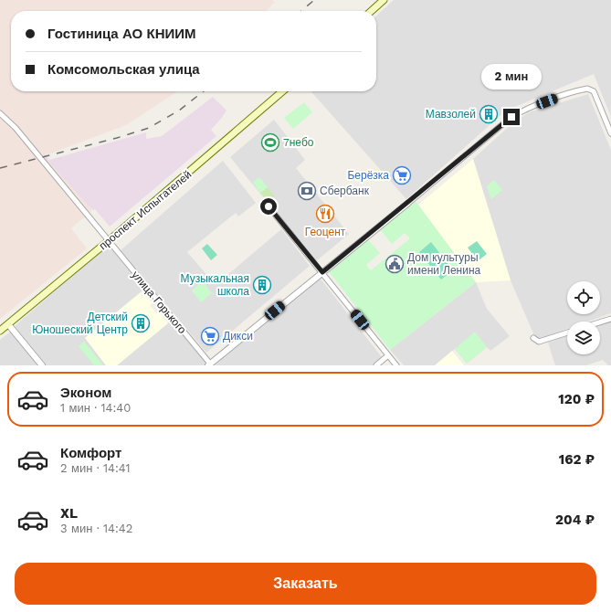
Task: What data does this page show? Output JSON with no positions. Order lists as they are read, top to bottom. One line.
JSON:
{"streets":{"main road":["проспект Испытателей"],"street":["улица Горького"]},"crossings":[["проспект Испытателей","улица Горького"]],"places":{"building":["Мавзолей","Музыкальная школа","Детский Юношеский Центр"],"sports":["7небо"],"supermarket":["Берёзка","Дикси"],"bank":["Сбербанк"],"restaurant":["Геоцент"],"public building":["Дом культуры имени Ленина"]},"page":{"banner":["Гостиница АО КНИИМ","Комсомольская улица"],"bubble":"2 мин","list":[{"name":"Эконом","note":"1 мин · 14:40","value":"120 ₽"},{"name":"Комфорт","note":"2 мин · 14:41","value":"162 ₽"},{"name":"XL","note":"3 мин · 14:42","value":"204 ₽"}],"buttons":"Заказать"}}
